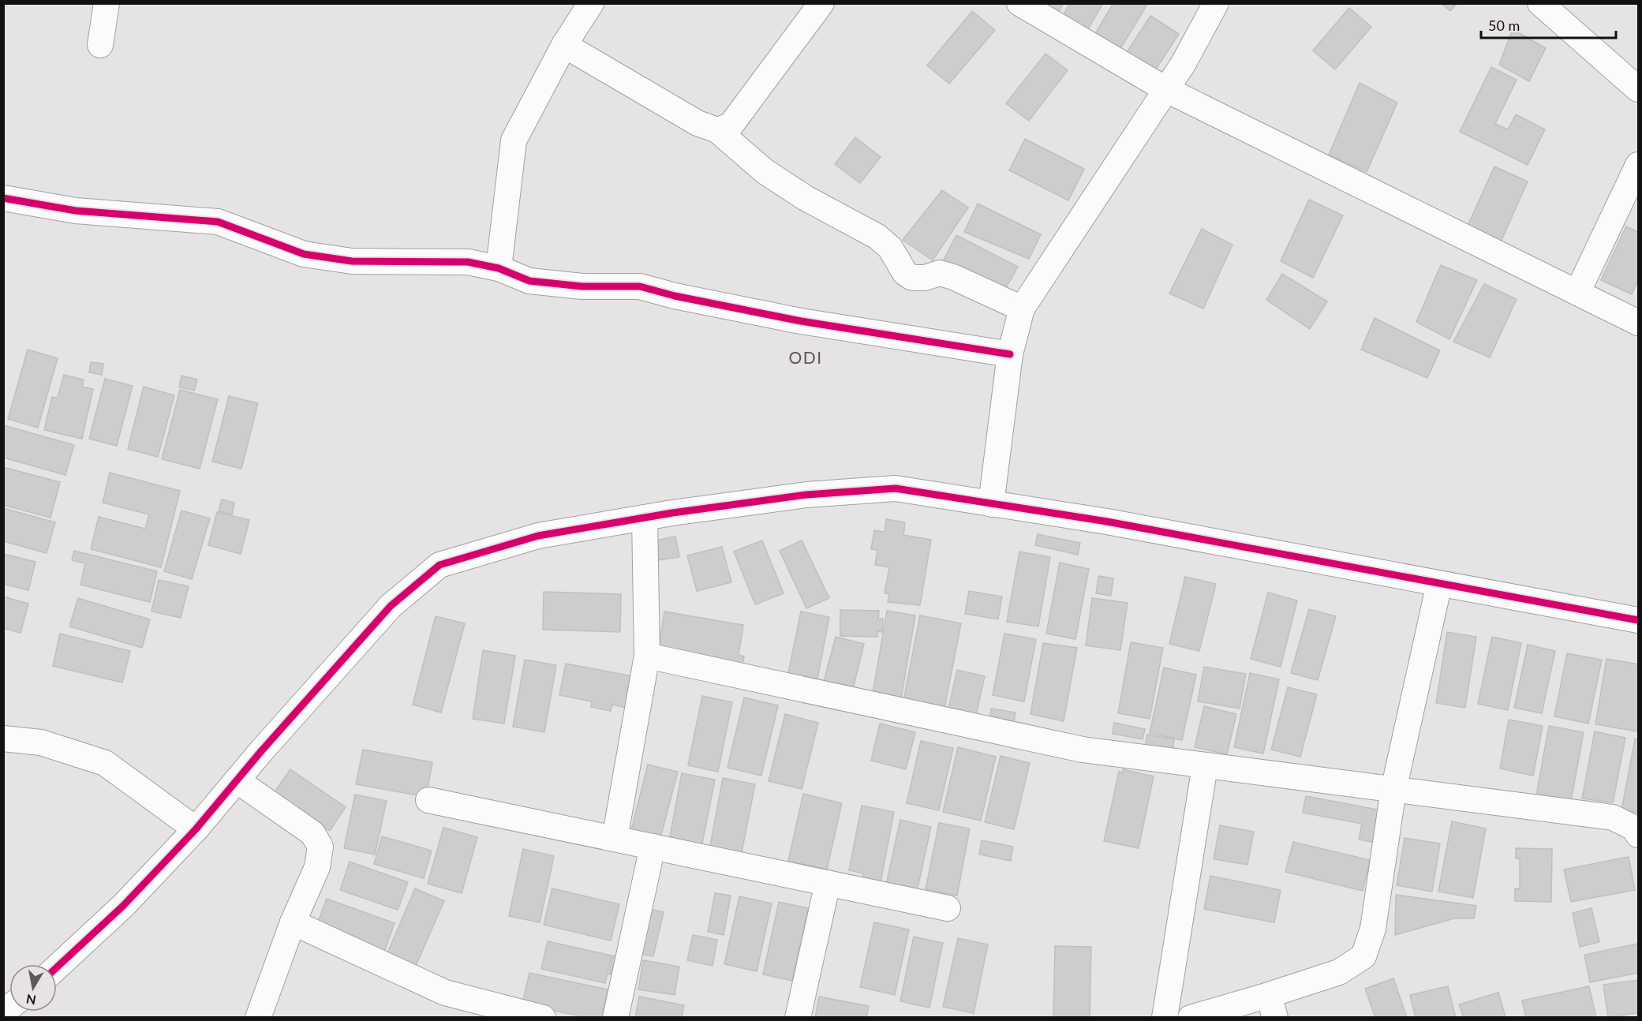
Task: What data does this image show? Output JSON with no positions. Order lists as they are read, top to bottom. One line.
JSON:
{"districts":["ODI"],"scale_bar":"50 m","north":"bottom"}
